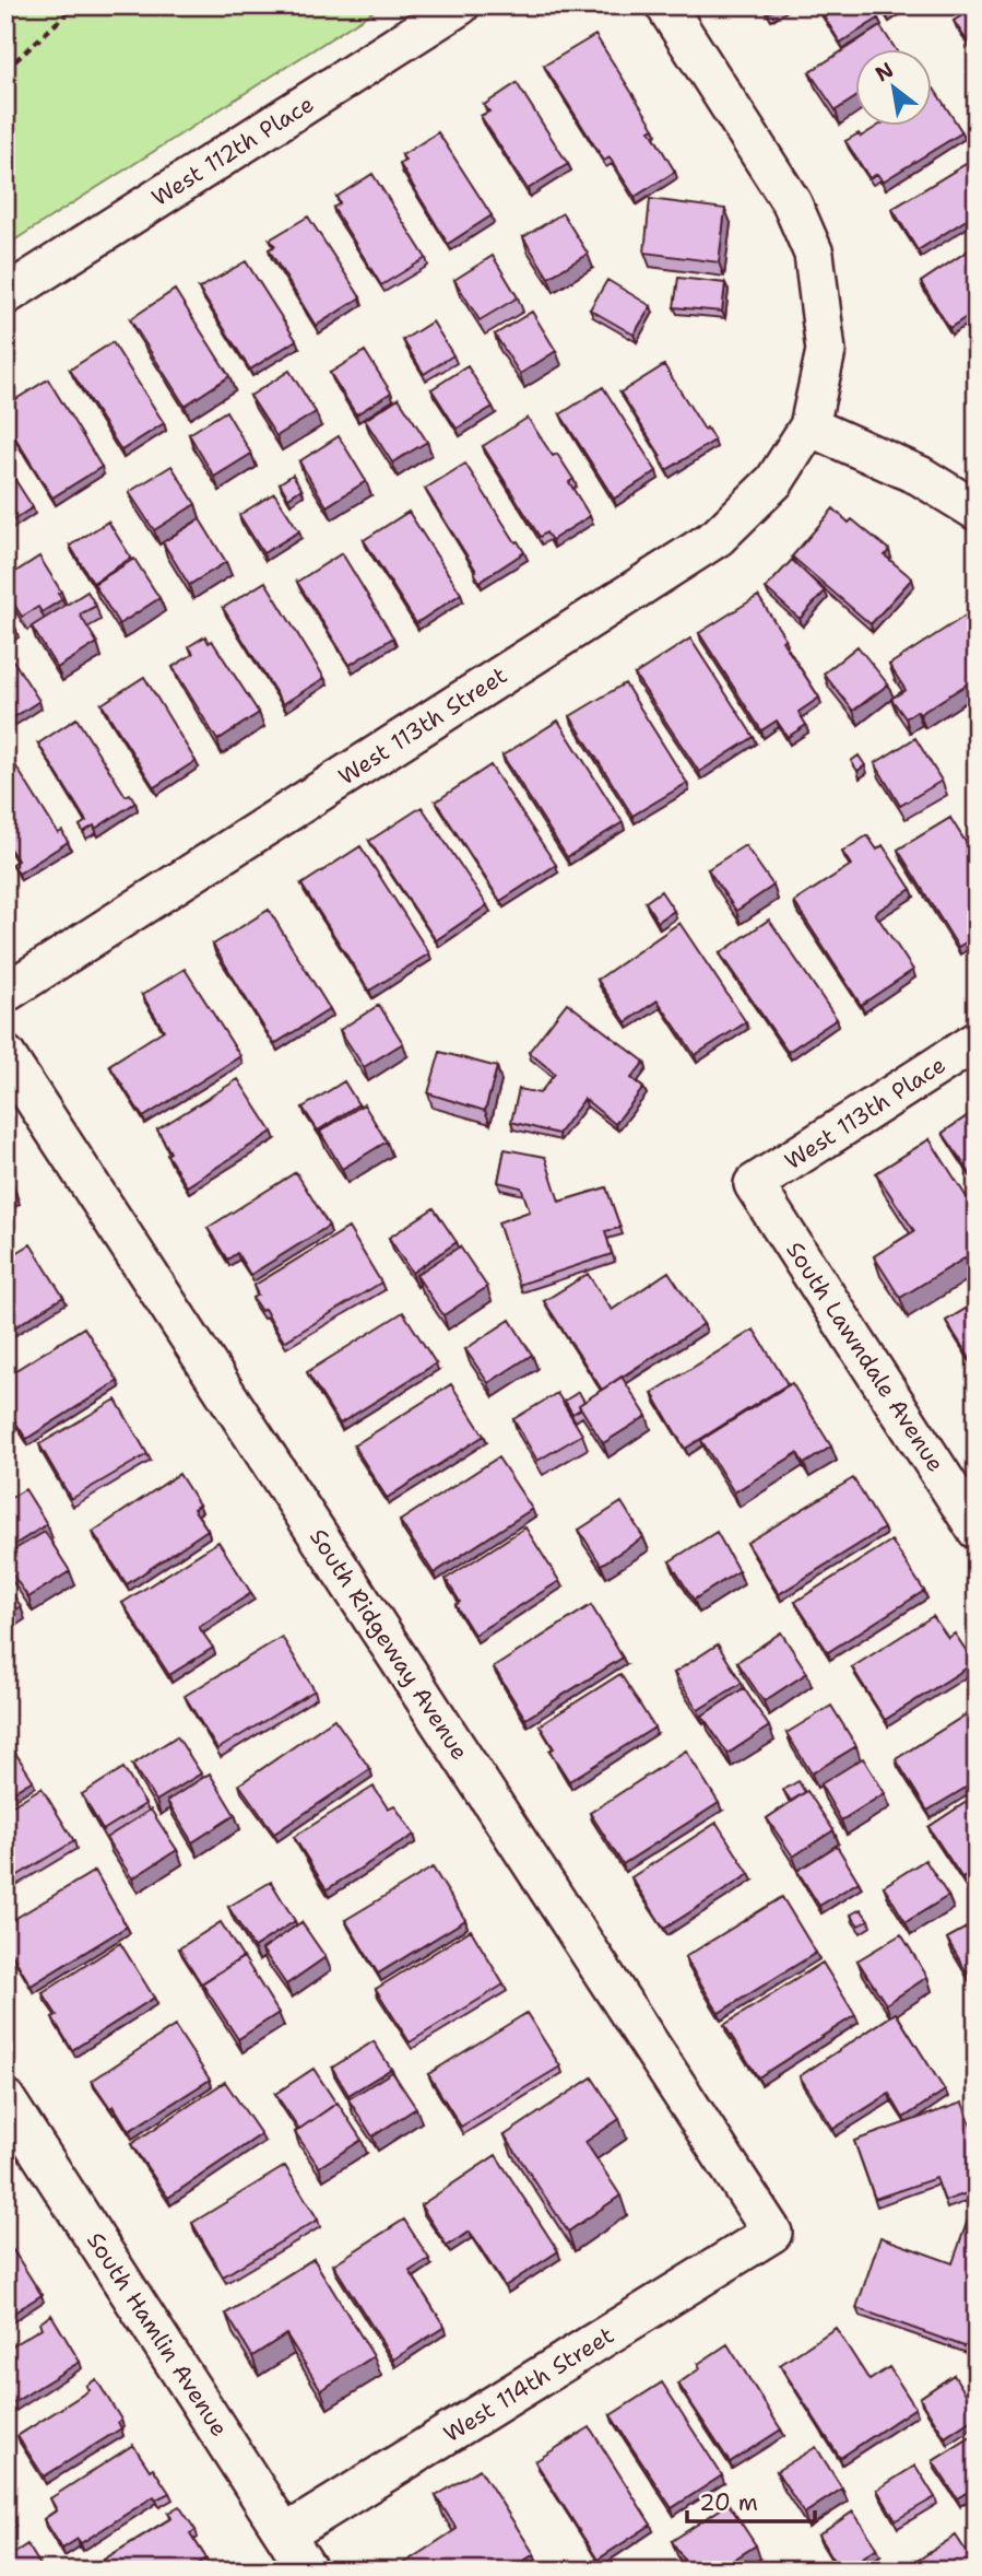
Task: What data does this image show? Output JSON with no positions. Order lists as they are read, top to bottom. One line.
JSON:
{"streets":{"street":["West 112th Place","West 113th Street","West 113th Place","South Lawndale Avenue","South Ridgeway Avenue","South Hamlin Avenue","West 114th Street"]},"crossings":[["West 113th Place","South Lawndale Avenue"],["South Ridgeway Avenue","West 114th Street"],["South Hamlin Avenue","West 114th Street"]],"scale_bar":"20 m","north":"top left"}
